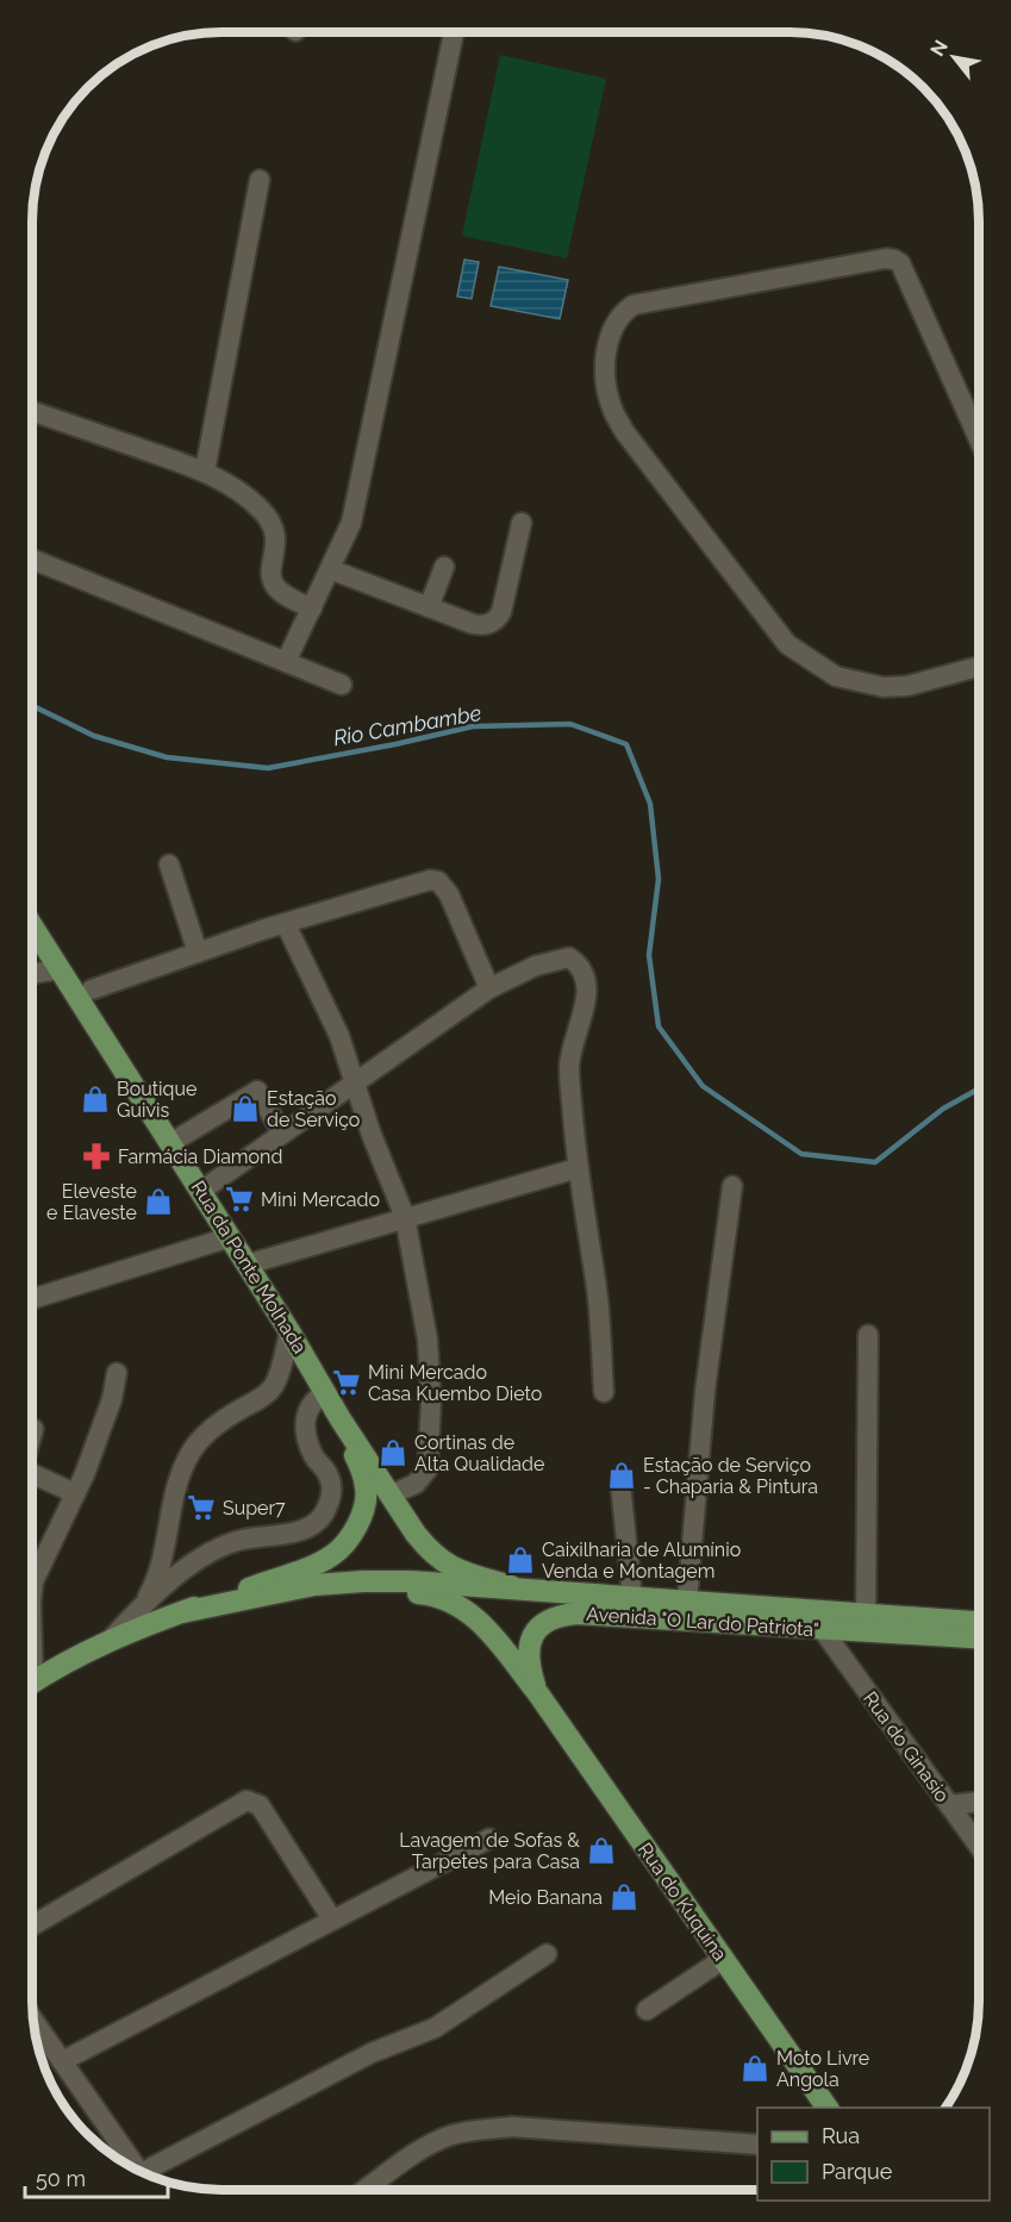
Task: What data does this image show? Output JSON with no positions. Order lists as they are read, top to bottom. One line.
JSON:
{"streets":{"main road":["Rua da Ponte Molhada","Avenida \"O Lar do Patriota\"","Rua do Kuquina"],"street":["Rua do Ginasio"]},"crossings":[["Rua da Ponte Molhada","Avenida \"O Lar do Patriota\""],["Avenida \"O Lar do Patriota\"","Rua do Ginasio"],["Avenida \"O Lar do Patriota\"","Rua do Kuquina"]],"water":["Rio Cambambe"],"places":{"shop":["Boutique Guivis","Estação de Serviço","Eleveste e Elaveste","Cortinas de Alta Qualidade","Estação de Serviço - Chaparia & Pintura","Caixilharia de Alumínio Venda e Montagem","Lavagem de Sofas & Tarpetes para Casa","Meio Banana","Moto Livre Angola"],"pharmacy":["Farmácia Diamond"],"supermarket":["Mini Mercado","Mini Mercado Casa Kuembo Dieto","Super7"]},"legend":["Rua","Parque"],"scale_bar":"50 m","north":"top left"}
